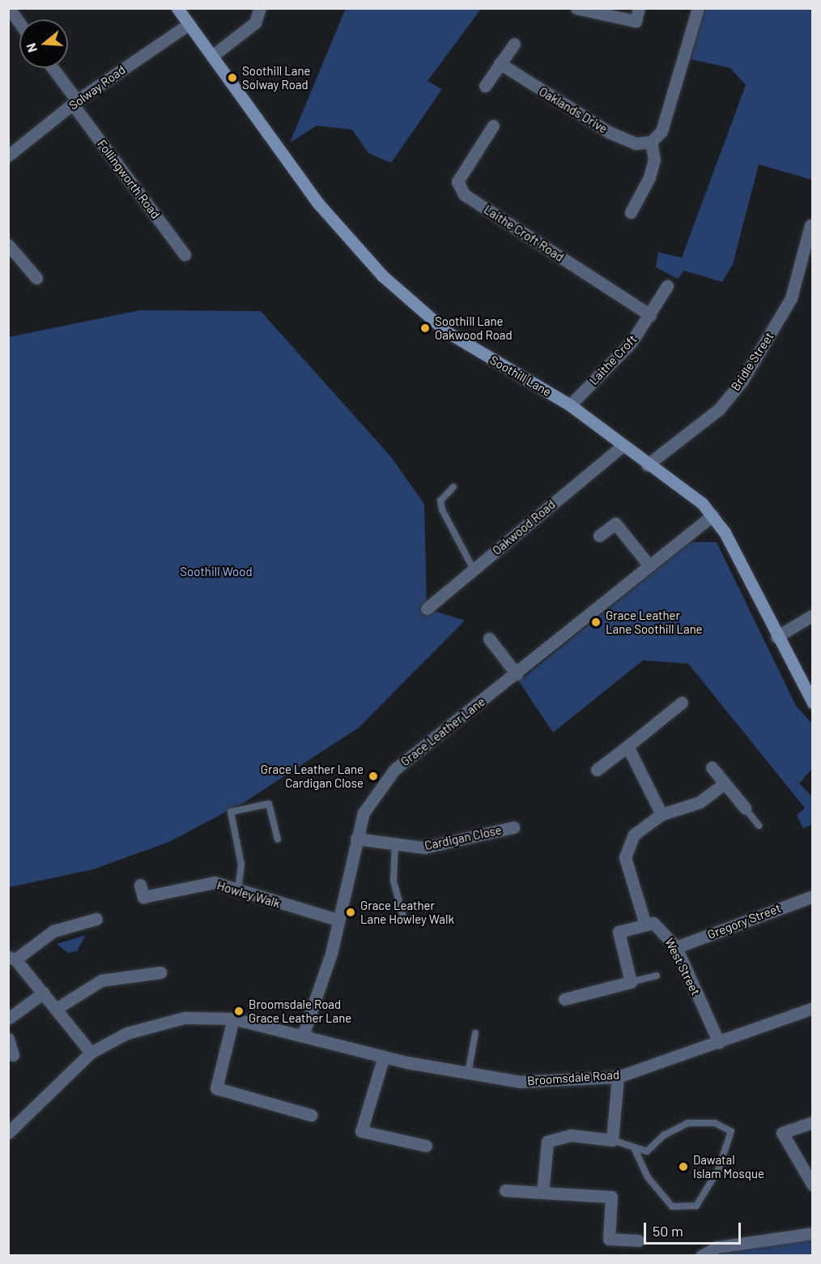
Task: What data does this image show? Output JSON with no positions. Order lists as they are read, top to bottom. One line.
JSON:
{"streets":{"main road":["Soothill Lane"],"street":["Solway Road","Oaklands Drive","Follingworth Road","Laithe Croft Road","Laithe Croft","Bridle Street","Oakwood Road","Grace Leather Lane","Cardigan Close","Howley Walk","Gregory Street","West Street","Broomsdale Road"]},"crossings":[["Solway Road","Follingworth Road"],["Solway Road","Soothill Lane"],["Laithe Croft Road","Laithe Croft"],["Laithe Croft","Soothill Lane"],["Bridle Street","Soothill Lane"],["Soothill Lane","Oakwood Road"],["Soothill Lane","Grace Leather Lane"],["Grace Leather Lane","Cardigan Close"],["Grace Leather Lane","Howley Walk"],["Grace Leather Lane","Broomsdale Road"],["Gregory Street","West Street"],["West Street","Broomsdale Road"]],"parks":["Soothill Wood"],"places":["Soothill Lane Solway Road","Soothill Lane Oakwood Road","Grace Leather Lane Soothill Lane","Grace Leather Lane Cardigan Close","Grace Leather Lane Howley Walk","Broomsdale Road Grace Leather Lane","Dawatal Islam Mosque"],"scale_bar":"50 m","north":"left"}
